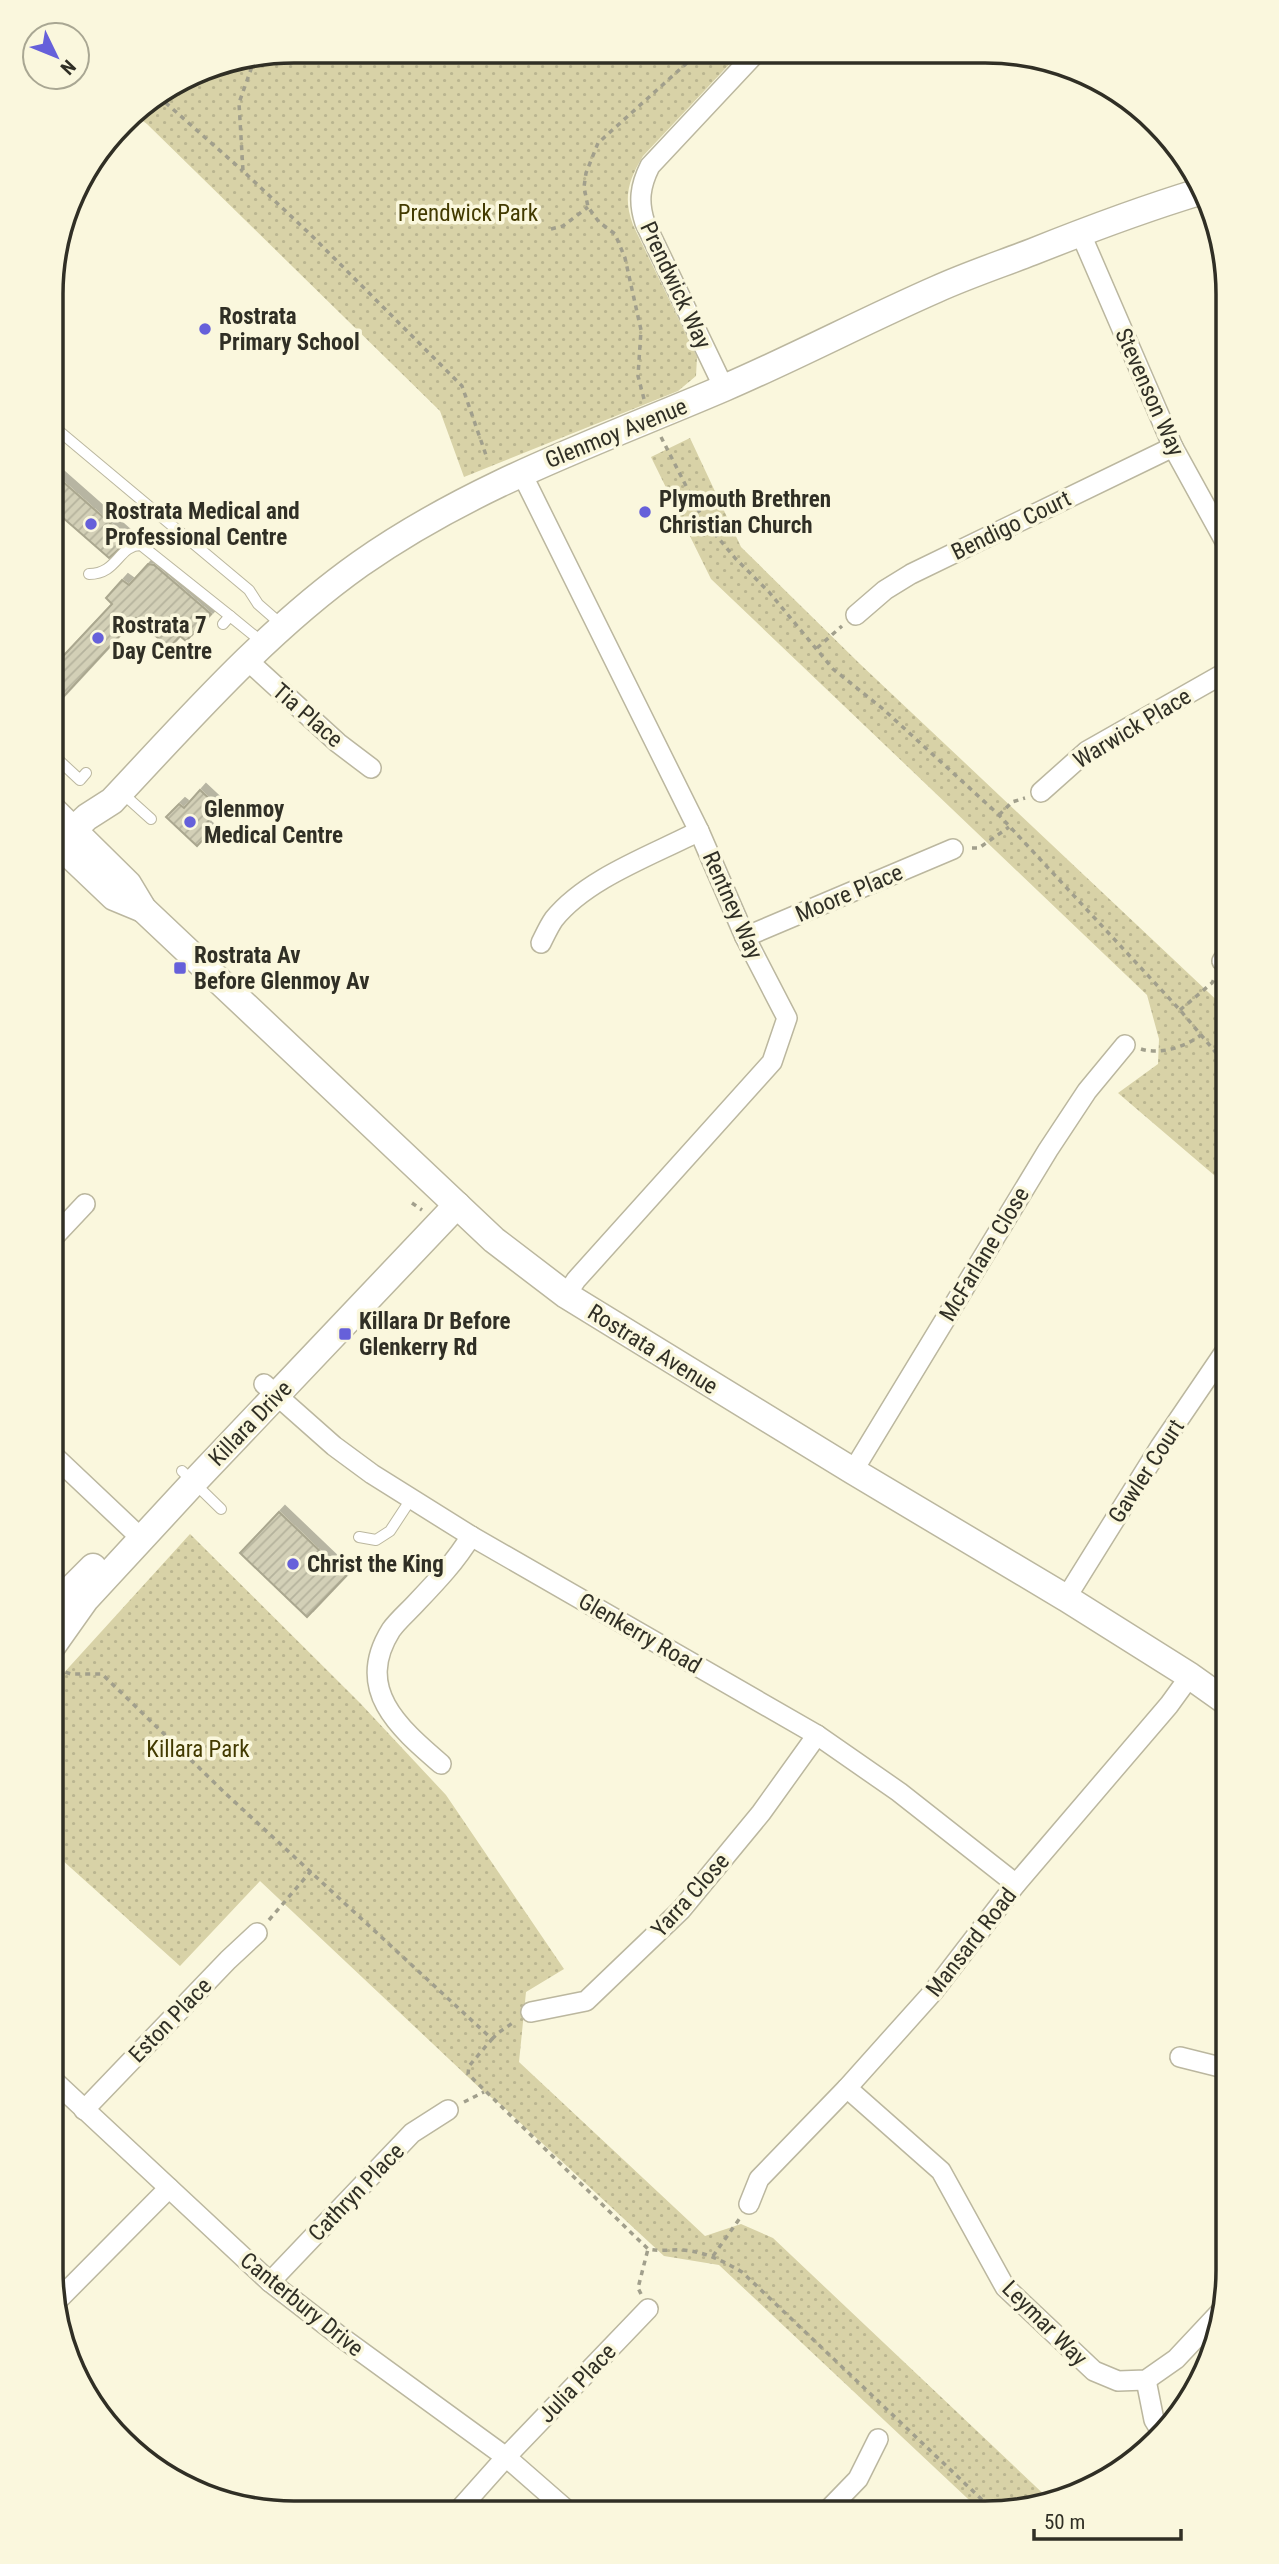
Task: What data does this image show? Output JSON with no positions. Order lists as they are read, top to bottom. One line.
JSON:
{"streets":{"street":["Prendwick Way","Stevenson Way","Glenmoy Avenue","Bendigo Court","Tia Place","Warwick Place","Moore Place","Rentney Way","McFarlane Close","Rostrata Avenue","Killara Drive","Gawler Court","Glenkerry Road","Yarra Close","Mansard Road","Eston Place","Cathryn Place","Canterbury Drive","Leymar Way","Julia Place"]},"crossings":[["Prendwick Way","Glenmoy Avenue"],["Stevenson Way","Glenmoy Avenue"],["Stevenson Way","Bendigo Court"],["Glenmoy Avenue","Tia Place"],["Glenmoy Avenue","Rentney Way"],["Glenmoy Avenue","Rostrata Avenue"],["Moore Place","Rentney Way"],["Rentney Way","Rostrata Avenue"],["McFarlane Close","Rostrata Avenue"],["Rostrata Avenue","Killara Drive"],["Rostrata Avenue","Gawler Court"],["Rostrata Avenue","Mansard Road"],["Killara Drive","Glenkerry Road"],["Glenkerry Road","Yarra Close"],["Glenkerry Road","Mansard Road"],["Mansard Road","Leymar Way"],["Eston Place","Canterbury Drive"],["Cathryn Place","Canterbury Drive"],["Canterbury Drive","Julia Place"]],"parks":["Prendwick Park","Killara Park"],"places":{"other":["Rostrata Primary School","Plymouth Brethren Christian Church","Rostrata Medical and Professional Centre","Rostrata 7 Day Centre","Glenmoy Medical Centre","Christ the King"],"transit":["Rostrata Av Before Glenmoy Av","Killara Dr Before Glenkerry Rd"]},"scale_bar":"50 m","north":"bottom right"}
